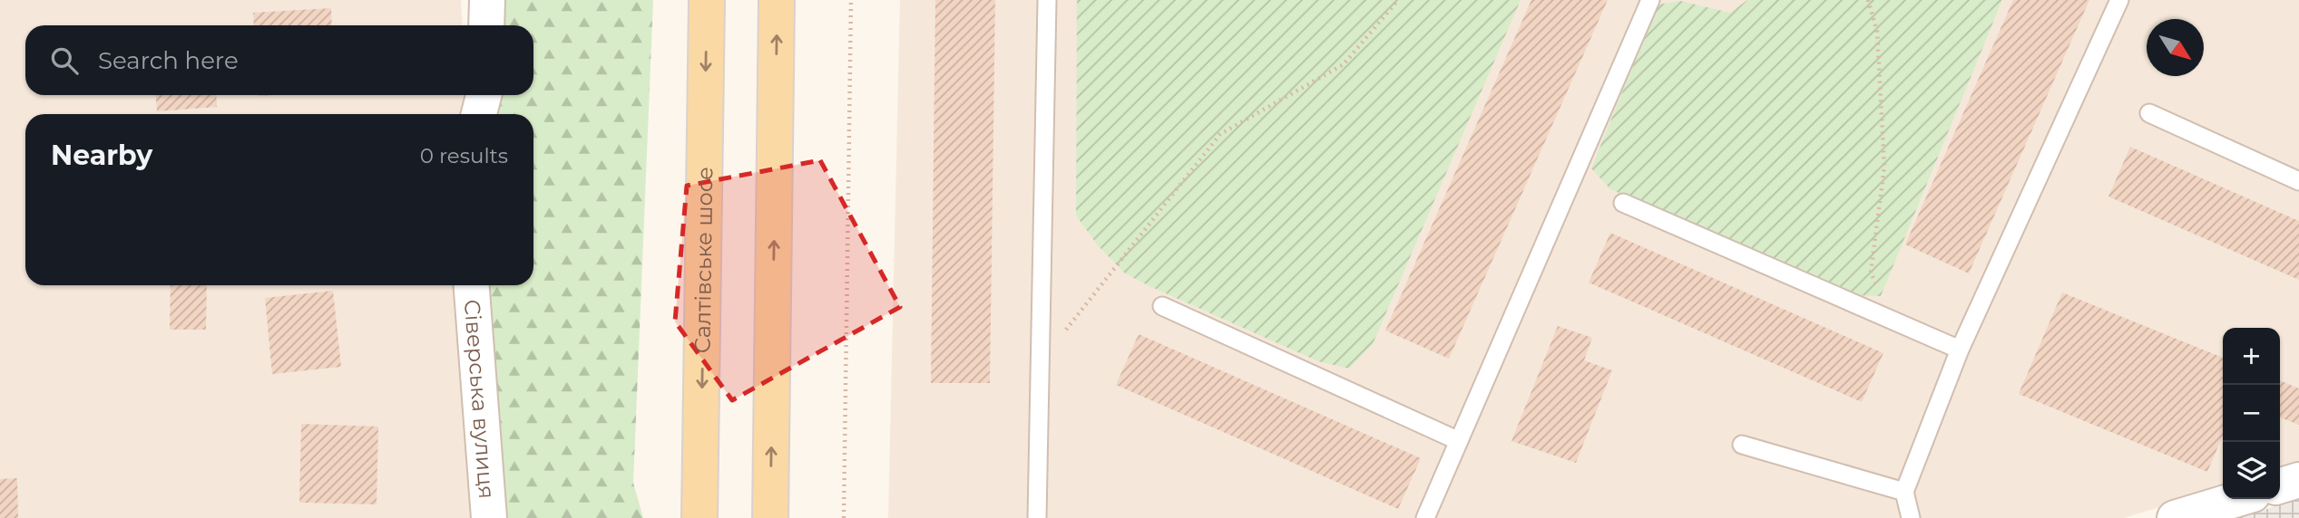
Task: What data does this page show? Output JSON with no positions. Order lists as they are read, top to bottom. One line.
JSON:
{"streets":{"main road":["Салтівське шосе"],"street":["Сіверська вулиця"]},"north":"bottom right","page":{"search":"Search here","heading":["Nearby","0 results"],"map_buttons":["+","−"]}}
